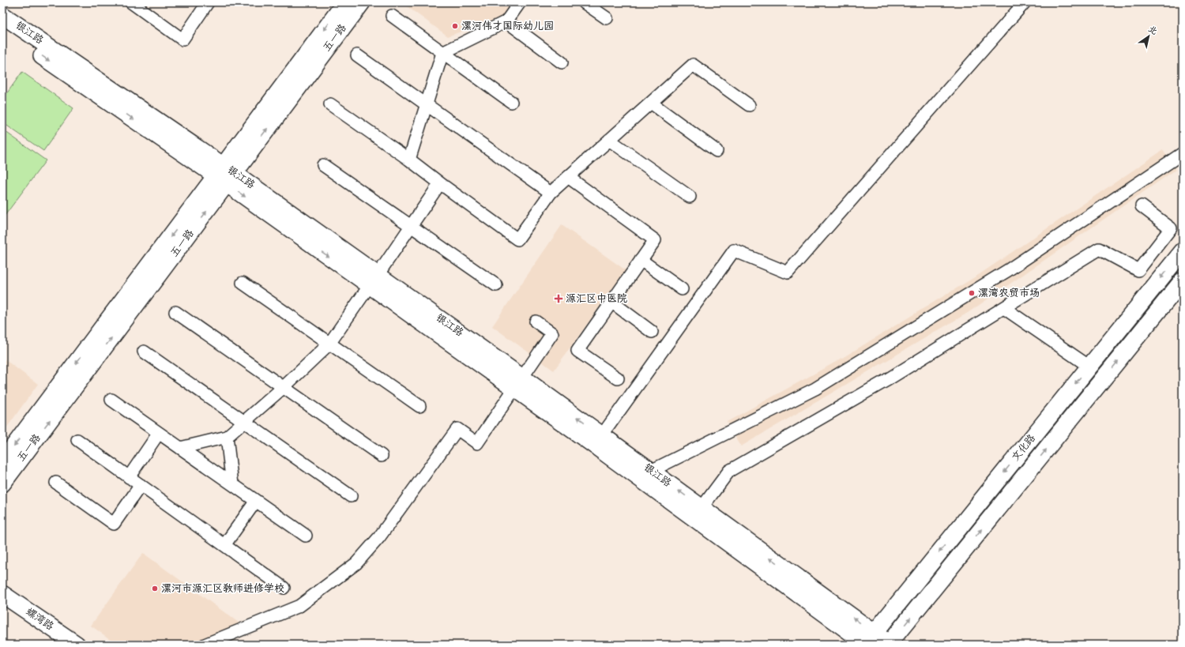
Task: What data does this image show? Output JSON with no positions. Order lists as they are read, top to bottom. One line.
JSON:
{"streets":{"street":["银江路","五一路","文化路","螺湾路"]},"crossings":[["银江路","五一路"],["银江路","文化路"]],"places":{"other":["漯河伟才国际幼儿园","漯湾农贸市场","漯河市源汇区教师进修学校"],"health":["源汇区中医院"]},"north":"top right"}
